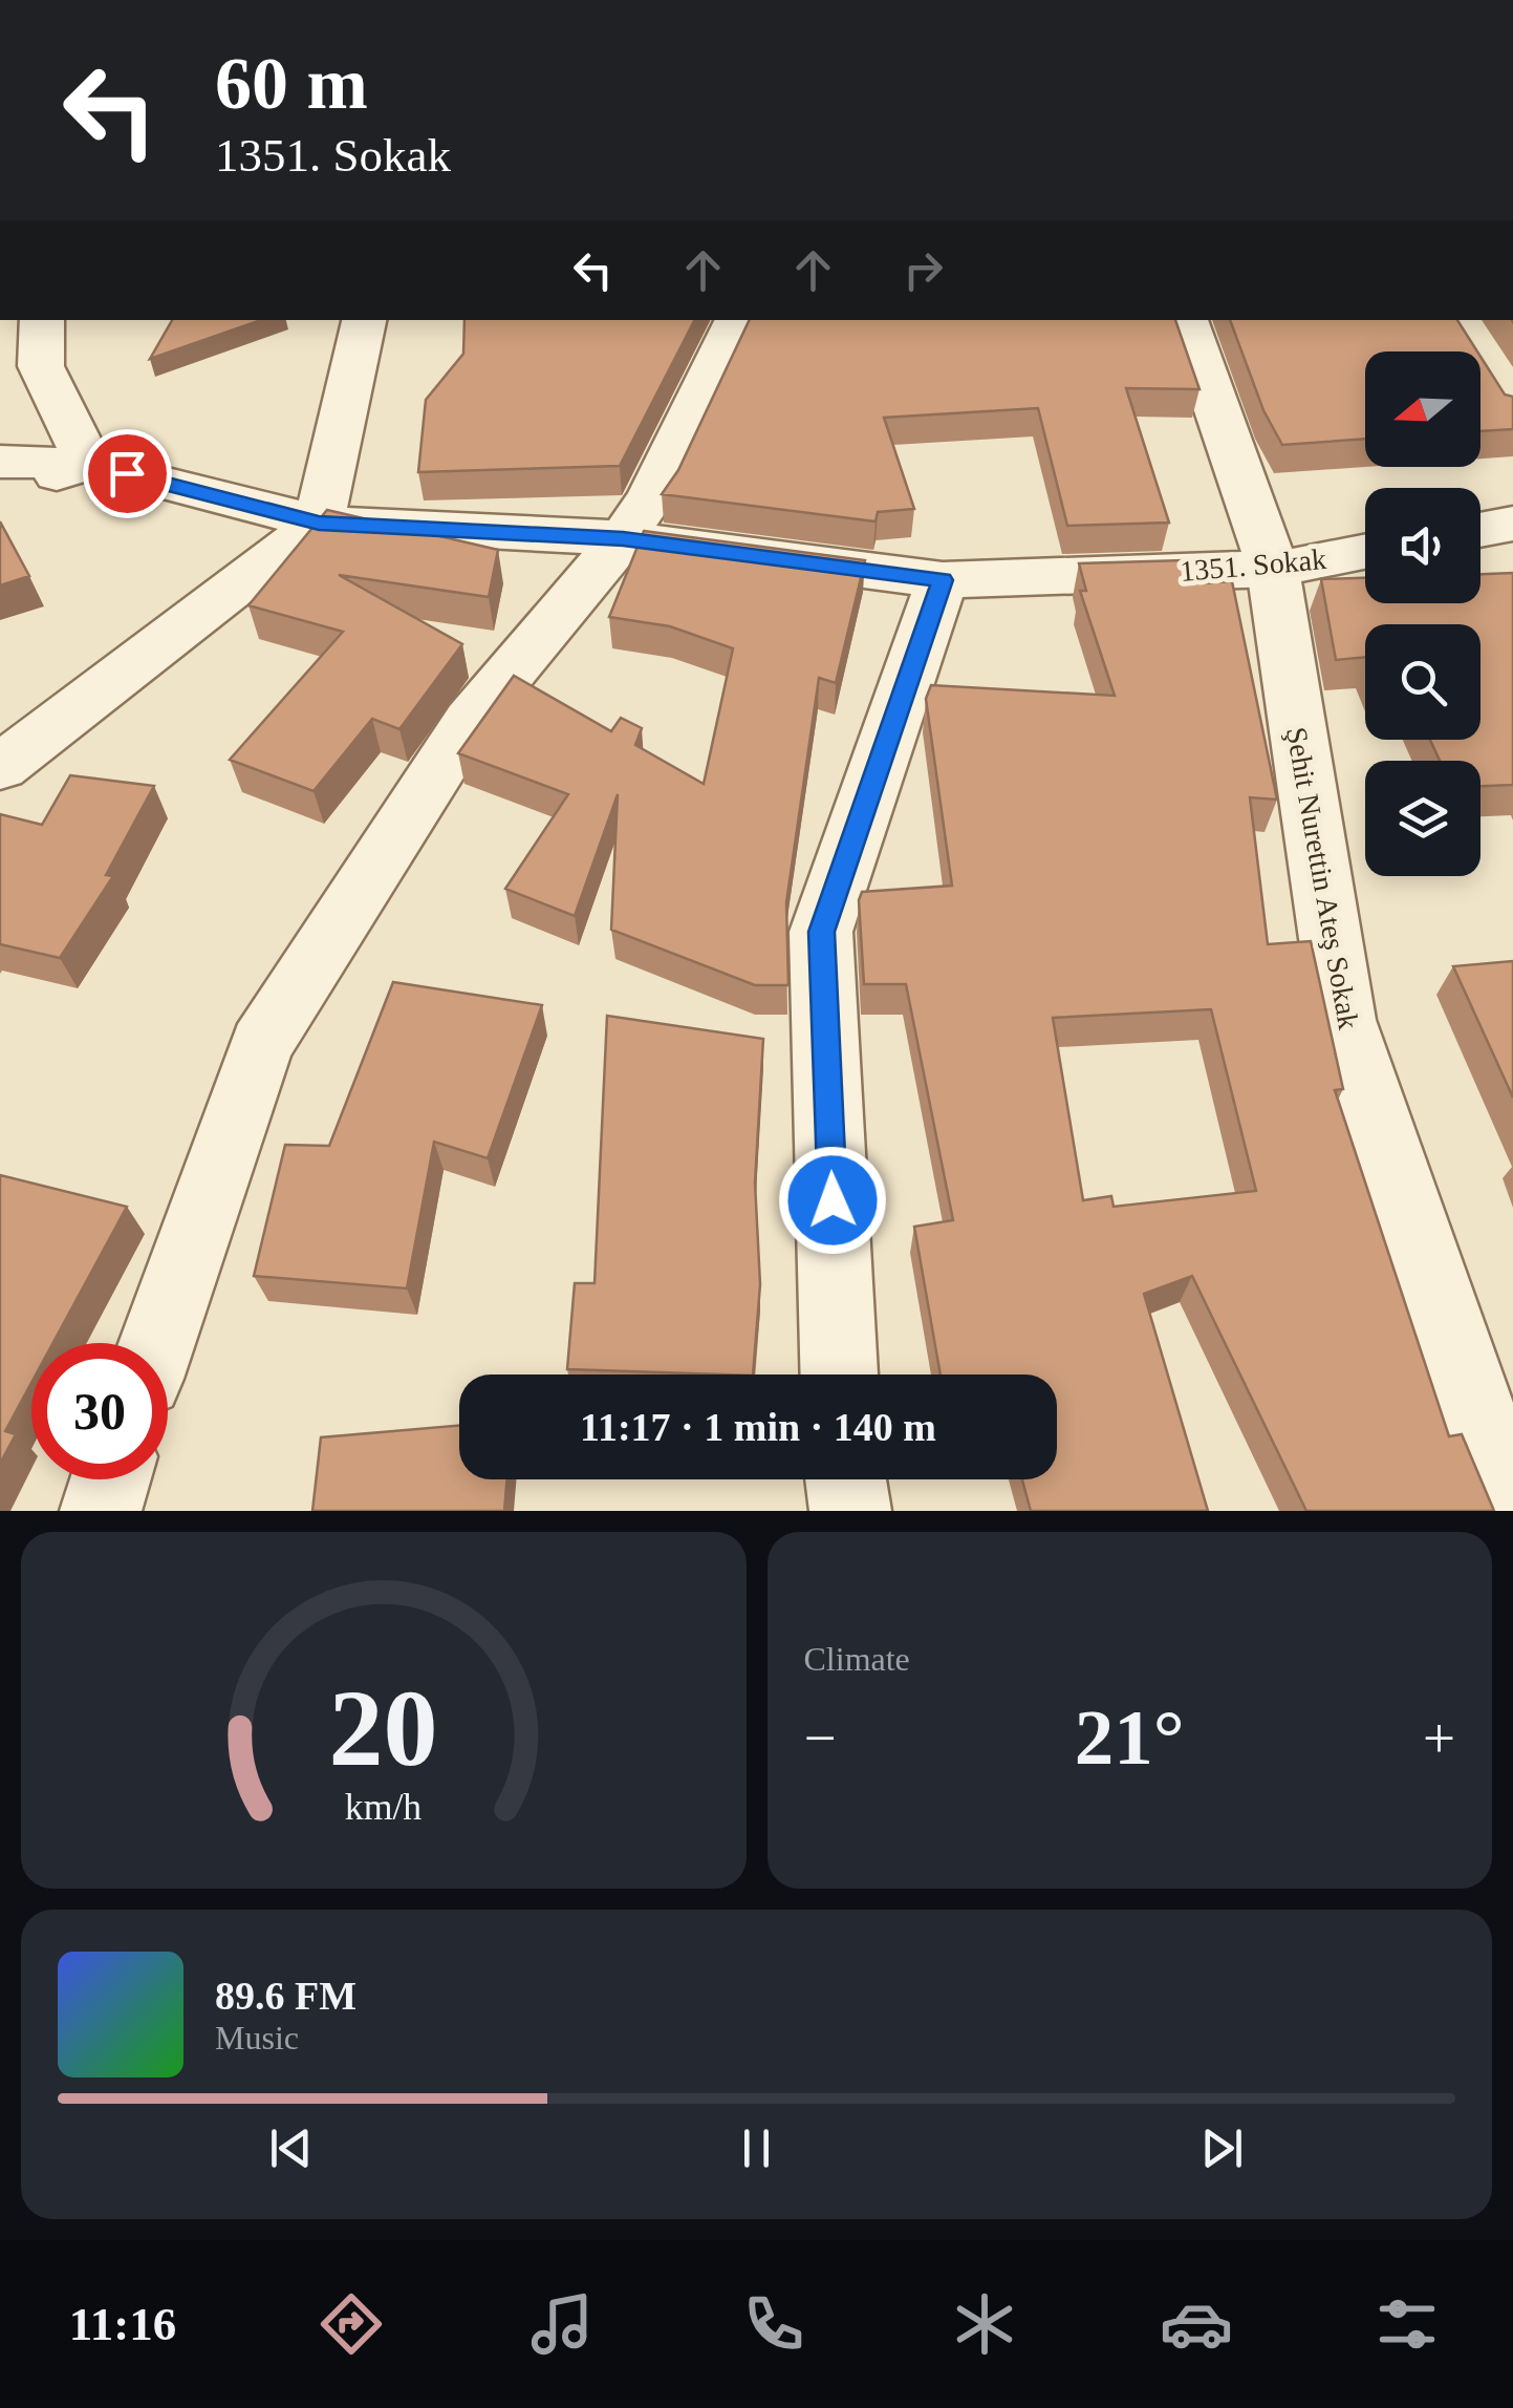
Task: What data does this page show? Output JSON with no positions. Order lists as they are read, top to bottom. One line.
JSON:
{"streets":{"street":["1351. Sokak","Şehit Nurettin Ateş Sokak"]},"crossings":[["1351. Sokak","Şehit Nurettin Ateş Sokak"]],"north":"left","page":{"turn":["60 m","1351. Sokak"],"limit":"30","trip":"11:17 · 1 min · 140 m","tile":"Climate","heat":["−","21°","+"],"song":["89.6 FM","Music"],"tabs":"11:16","gauge":["20","km/h"]}}
